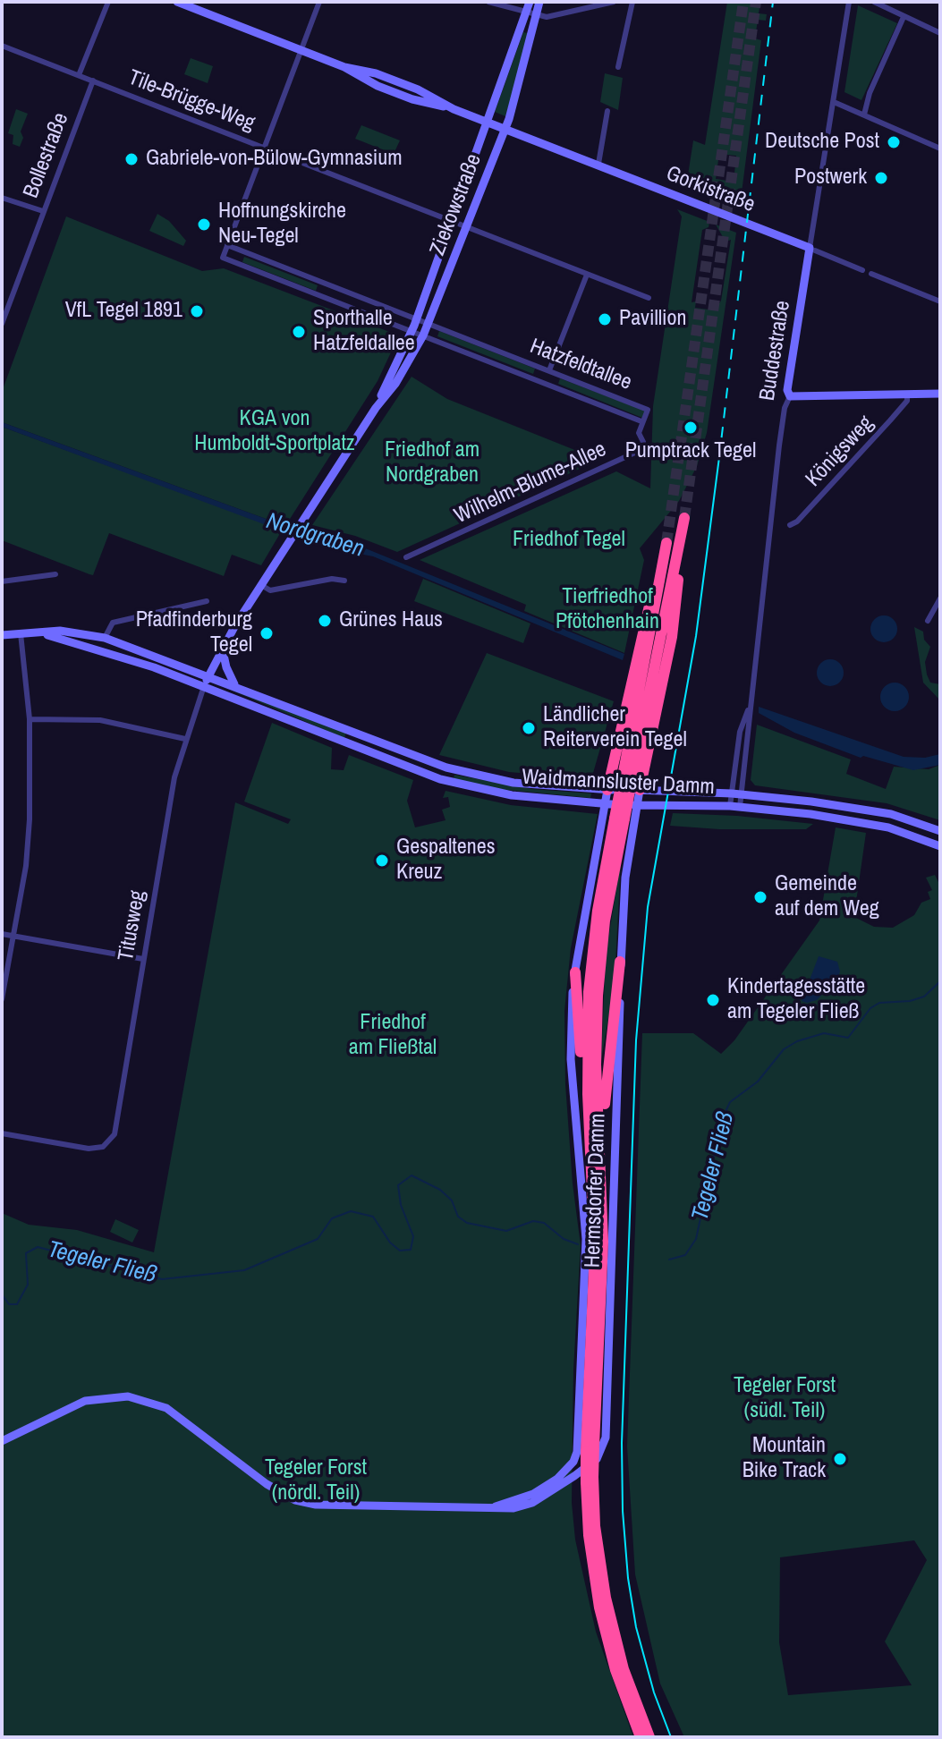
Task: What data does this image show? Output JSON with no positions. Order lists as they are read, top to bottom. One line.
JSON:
{"streets":{"main road":["Gorkistraße","Ziekowstraße","Buddestraße","Waidmannsluster Damm","Hermsdorfer Damm"],"street":["Tile-Brügge-Weg","Bollestraße","Hatzfeldtallee","Königsweg","Wilhelm-Blume-Allee","Titusweg"]},"crossings":[["Tile-Brügge-Weg","Bollestraße"],["Tile-Brügge-Weg","Ziekowstraße"],["Gorkistraße","Ziekowstraße"],["Gorkistraße","Buddestraße"],["Ziekowstraße","Hatzfeldtallee"],["Ziekowstraße","Waidmannsluster Damm"],["Ziekowstraße","Titusweg"],["Buddestraße","Waidmannsluster Damm"],["Hatzfeldtallee","Wilhelm-Blume-Allee"],["Waidmannsluster Damm","Titusweg"],["Waidmannsluster Damm","Hermsdorfer Damm"]],"water":["Nordgraben","Tegeler Fließ"],"parks":["KGA von Humboldt-Sportplatz","Friedhof am Nordgraben","Friedhof Tegel","Tierfriedhof Pfötchenhain","Friedhof am Fließtal","Tegeler Forst (südl. Teil)","Tegeler Forst (nördl. Teil)"],"places":["Deutsche Post","Gabriele-von-Bülow-Gymnasium","Postwerk","Hoffnungskirche Neu-Tegel","VfL Tegel 1891","Pavillion","Sporthalle Hatzfeldallee","Pumptrack Tegel","Grünes Haus","Pfadfinderburg Tegel","Ländlicher Reiterverein Tegel","Gespaltenes Kreuz","Gemeinde auf dem Weg","Kindertagesstätte am Tegeler Fließ","Mountain Bike Track"]}
